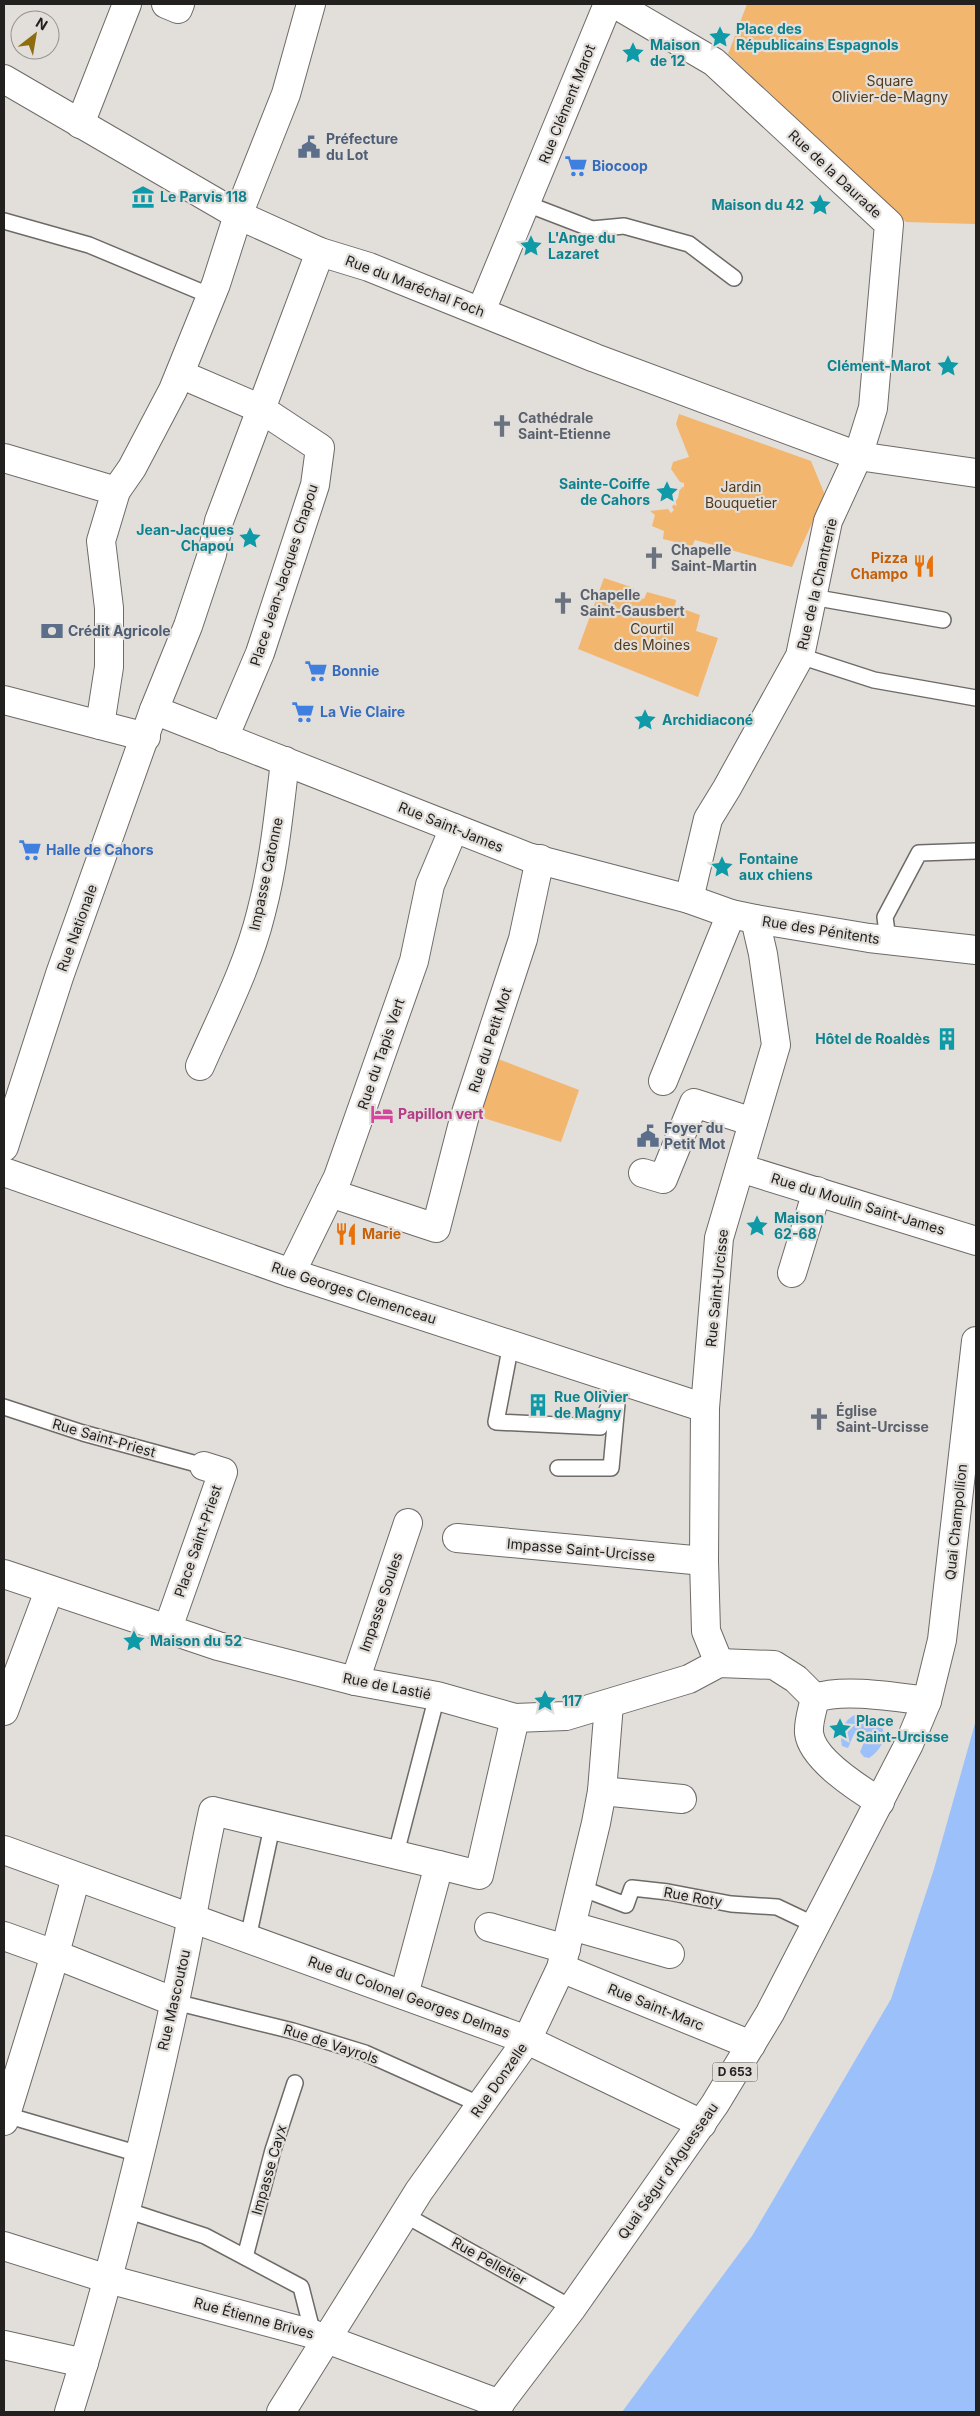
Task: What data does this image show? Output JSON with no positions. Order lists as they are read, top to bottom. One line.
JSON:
{"streets":{"street":["Rue Clément Marot","Rue de la Daurade","Rue du Maréchal Foch","Place Jean-Jacques Chapou","Rue de la Chantrerie","Rue Saint-James","Impasse Catonne","Rue Nationale","Rue des Pénitents","Rue du Petit Mot","Rue du Tapis Vert","Rue du Moulin Saint-James","Rue Saint-Urcisse","Rue Georges Clemenceau","Quai Champollion","Place Saint-Priest","Impasse Saint-Urcisse","Impasse Soules","Rue de Lastié","Rue du Colonel Georges Delmas","Rue Mascoutou","Rue Saint-Marc","D 653","Rue Donzelle","Quai Ségur d'Aguesseau","Rue Étienne Brives"],"lane":["Rue Saint-Priest","Rue Roty","Rue de Vayrols","Impasse Cayx","Rue Pelletier"]},"crossings":[["Rue Clément Marot","Rue du Maréchal Foch"],["Rue de la Daurade","Rue du Maréchal Foch"],["Rue de la Daurade","Rue de la Chantrerie"],["Rue du Maréchal Foch","Rue de la Chantrerie"],["Place Jean-Jacques Chapou","Rue Saint-James"],["Rue de la Chantrerie","Rue Saint-James"],["Rue Saint-James","Impasse Catonne"],["Rue Saint-James","Rue Nationale"],["Rue Saint-James","Rue des Pénitents"],["Rue Saint-James","Rue du Petit Mot"],["Rue Saint-James","Rue du Tapis Vert"],["Rue Saint-James","Rue Saint-Urcisse"],["Rue des Pénitents","Rue Saint-Urcisse"],["Rue du Petit Mot","Rue du Tapis Vert"],["Rue du Tapis Vert","Rue Georges Clemenceau"],["Rue du Moulin Saint-James","Rue Saint-Urcisse"],["Rue Saint-Urcisse","Rue Georges Clemenceau"],["Rue Saint-Urcisse","Impasse Saint-Urcisse"],["Rue Saint-Urcisse","Rue de Lastié"],["Rue Saint-Priest","Place Saint-Priest"],["Quai Champollion","Quai Ségur d'Aguesseau"],["Place Saint-Priest","Rue de Lastié"],["Impasse Soules","Rue de Lastié"],["Rue de Lastié","Rue Mascoutou"],["Rue de Lastié","Rue Donzelle"],["Rue Roty","Rue Donzelle"],["Rue Roty","Quai Ségur d'Aguesseau"],["Rue du Colonel Georges Delmas","Rue Mascoutou"],["Rue du Colonel Georges Delmas","Rue Donzelle"],["Rue du Colonel Georges Delmas","Quai Ségur d'Aguesseau"],["Rue Mascoutou","Rue de Vayrols"],["Rue Mascoutou","Rue Étienne Brives"],["Rue Saint-Marc","Rue Donzelle"],["Rue Saint-Marc","Quai Ségur d'Aguesseau"],["Rue de Vayrols","Rue Donzelle"],["Rue Donzelle","Rue Pelletier"],["Rue Donzelle","Rue Étienne Brives"],["Quai Ségur d'Aguesseau","Rue Pelletier"],["Quai Ségur d'Aguesseau","Rue Étienne Brives"]],"parks":["Square Olivier-de-Magny","Jardin Bouquetier","Courtil des Moines"],"places":{"place":["Place des Républicains Espagnols","Maison de 12","Maison du 42","L'Ange du Lazaret","Clément-Marot","Sainte-Coiffe de Cahors","Jean-Jacques Chapou","Archidiaconé","Fontaine aux chiens","Maison 62-68","Maison du 52","117","Place Saint-Urcisse"],"public building":["Préfecture du Lot","Foyer du Petit Mot"],"supermarket":["Biocoop","Bonnie","La Vie Claire","Halle de Cahors"],"museum":["Le Parvis 118"],"church":["Cathédrale Saint-Etienne","Chapelle Saint-Martin","Chapelle Saint-Gausbert","Église Saint-Urcisse"],"restaurant":["Pizza Champo","Marie"],"bank":["Crédit Agricole"],"building":["Hôtel de Roaldès","Rue Olivier de Magny"],"hotel":["Papillon vert"]},"north":"top right"}
